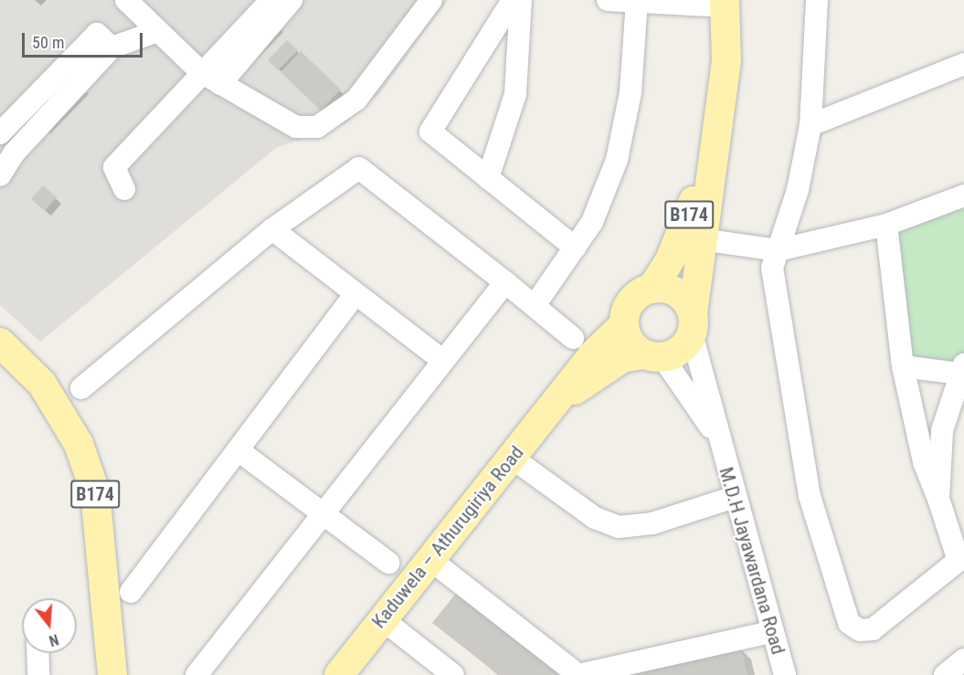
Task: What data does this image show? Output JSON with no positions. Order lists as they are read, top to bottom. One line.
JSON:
{"streets":{"main road":["B174","Kaduwela – Athurugiriya Road"],"street":["M.D.H Jayawardana Road"]},"crossings":[["B174","Kaduwela – Athurugiriya Road"],["B174","M.D.H Jayawardana Road"],["Kaduwela – Athurugiriya Road","M.D.H Jayawardana Road"]],"scale_bar":"50 m","north":"bottom"}
